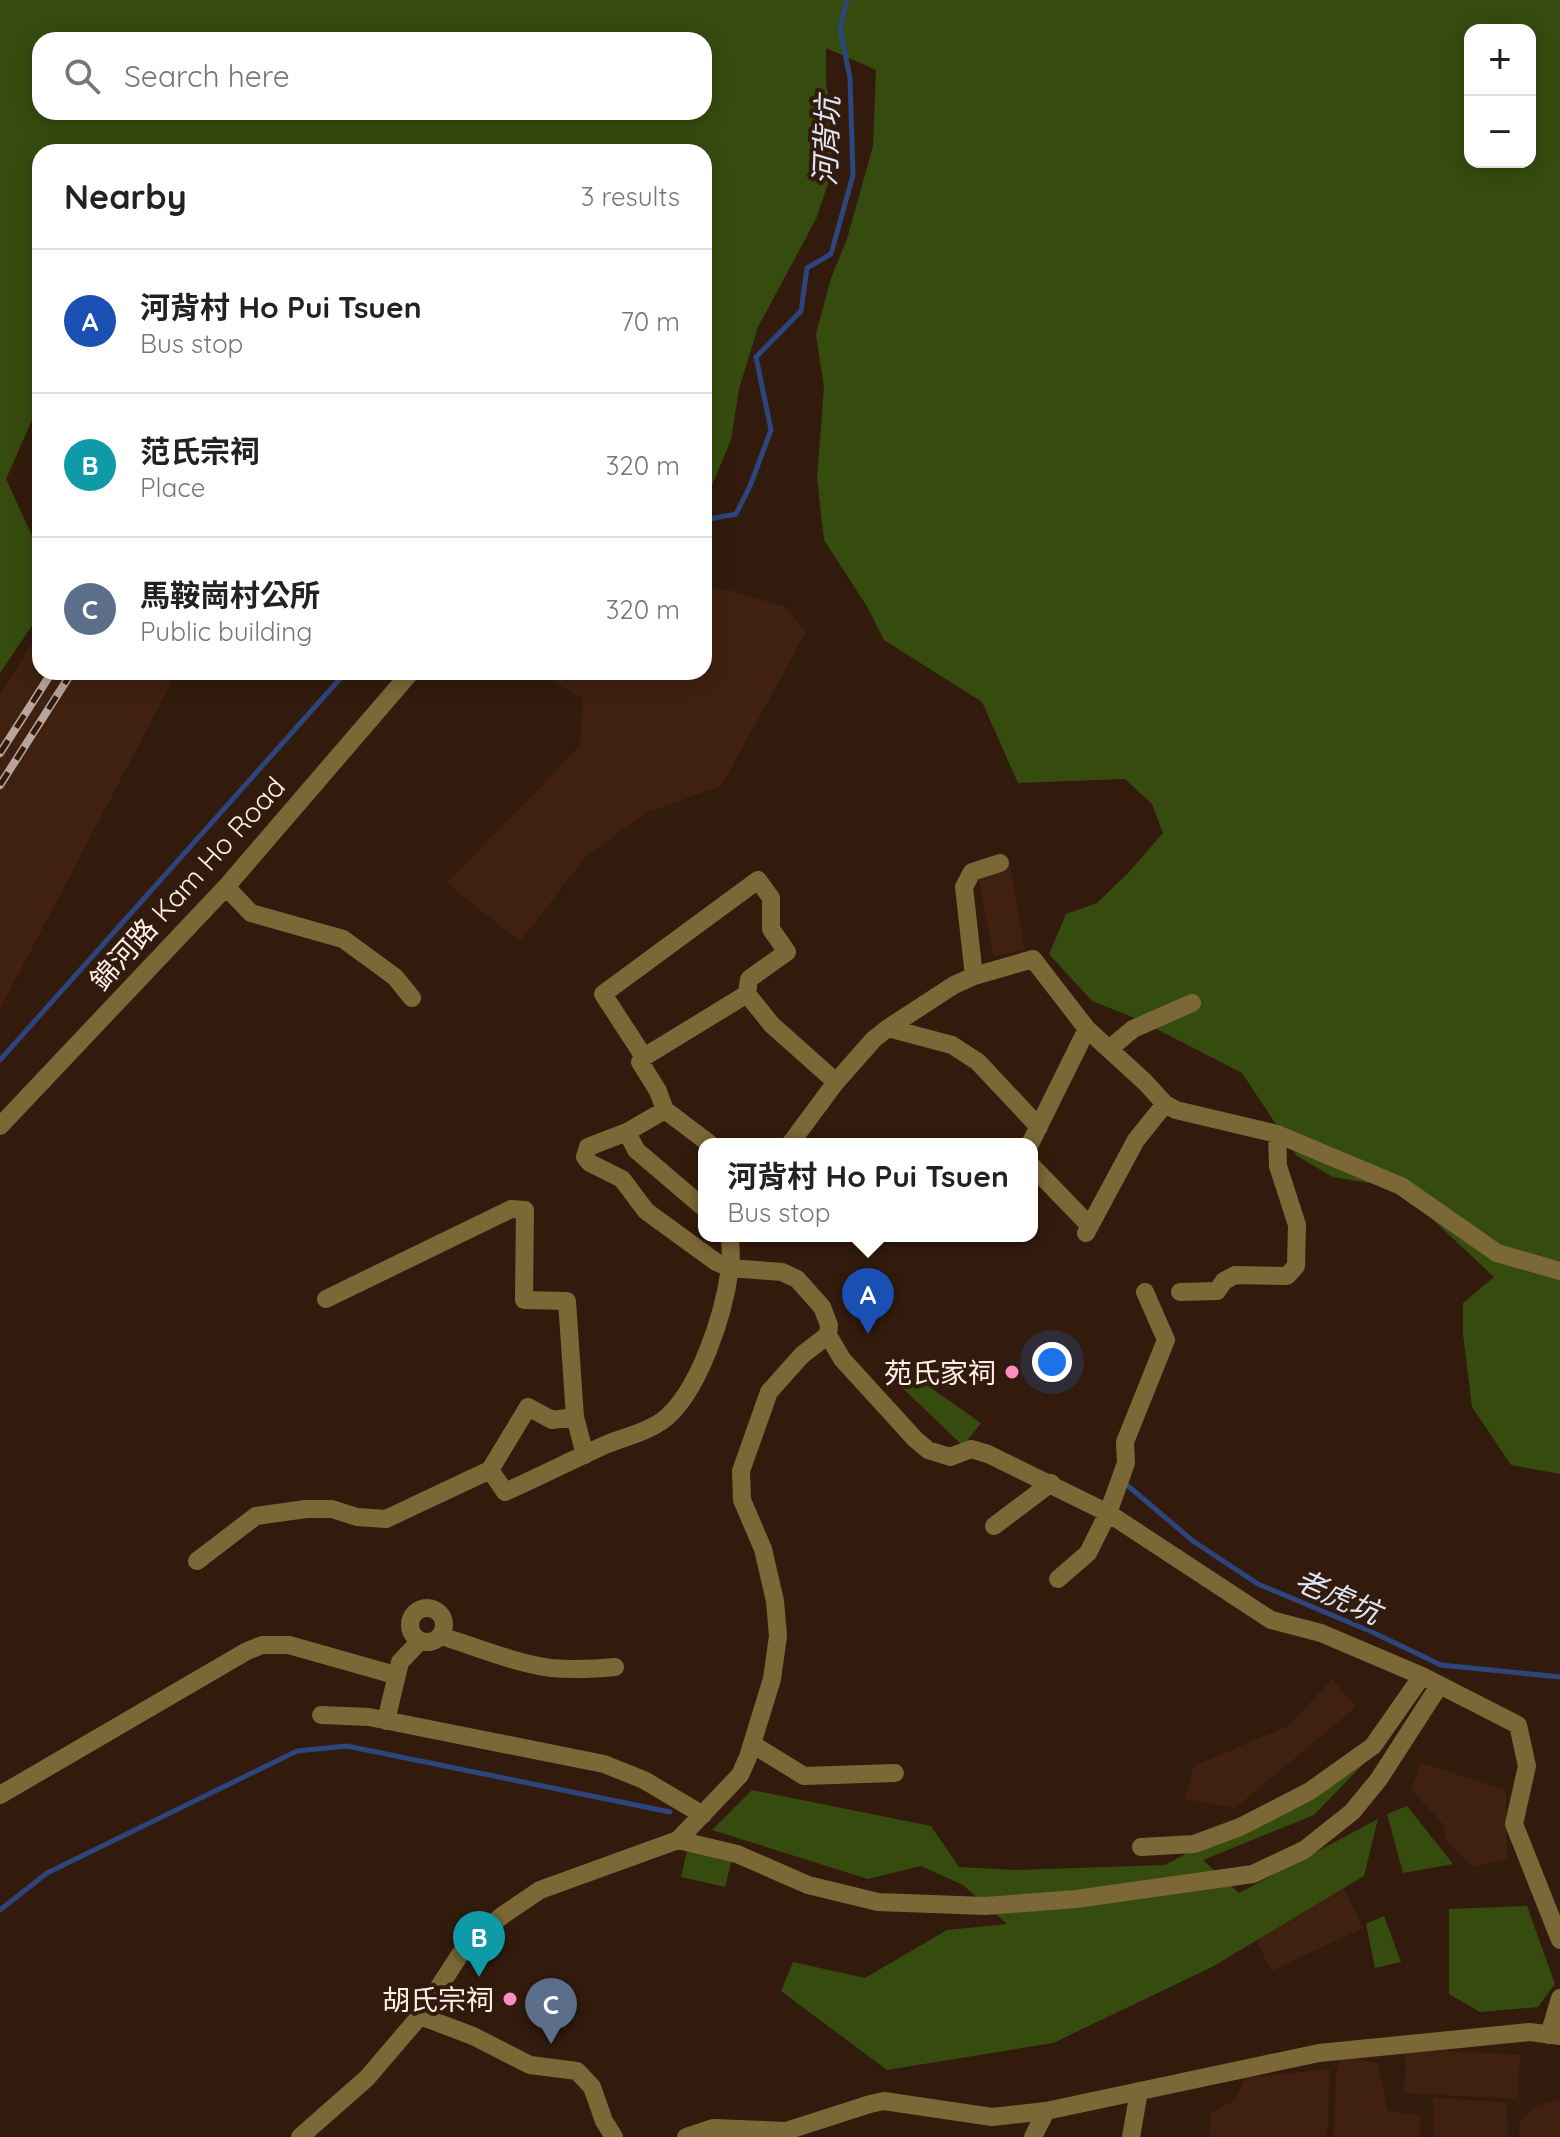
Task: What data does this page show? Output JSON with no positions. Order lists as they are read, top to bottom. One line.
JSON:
{"streets":{"street":["錦河路 Kam Ho Road"]},"water":["河背坑","老虎坑"],"places":["苑氏家祠","胡氏宗祠"],"page":{"map_buttons":["+","−"],"search":"Search here","heading":["Nearby","3 results"],"list":[{"mark":"A","name":"河背村 Ho Pui Tsuen","note":"Bus stop","value":"70 m"},{"mark":"B","name":"范氏宗祠","note":"Place","value":"320 m"},{"mark":"C","name":"馬鞍崗村公所","note":"Public building","value":"320 m"}],"popup":["河背村 Ho Pui Tsuen","Bus stop"],"pins":["A","B","C"]}}
